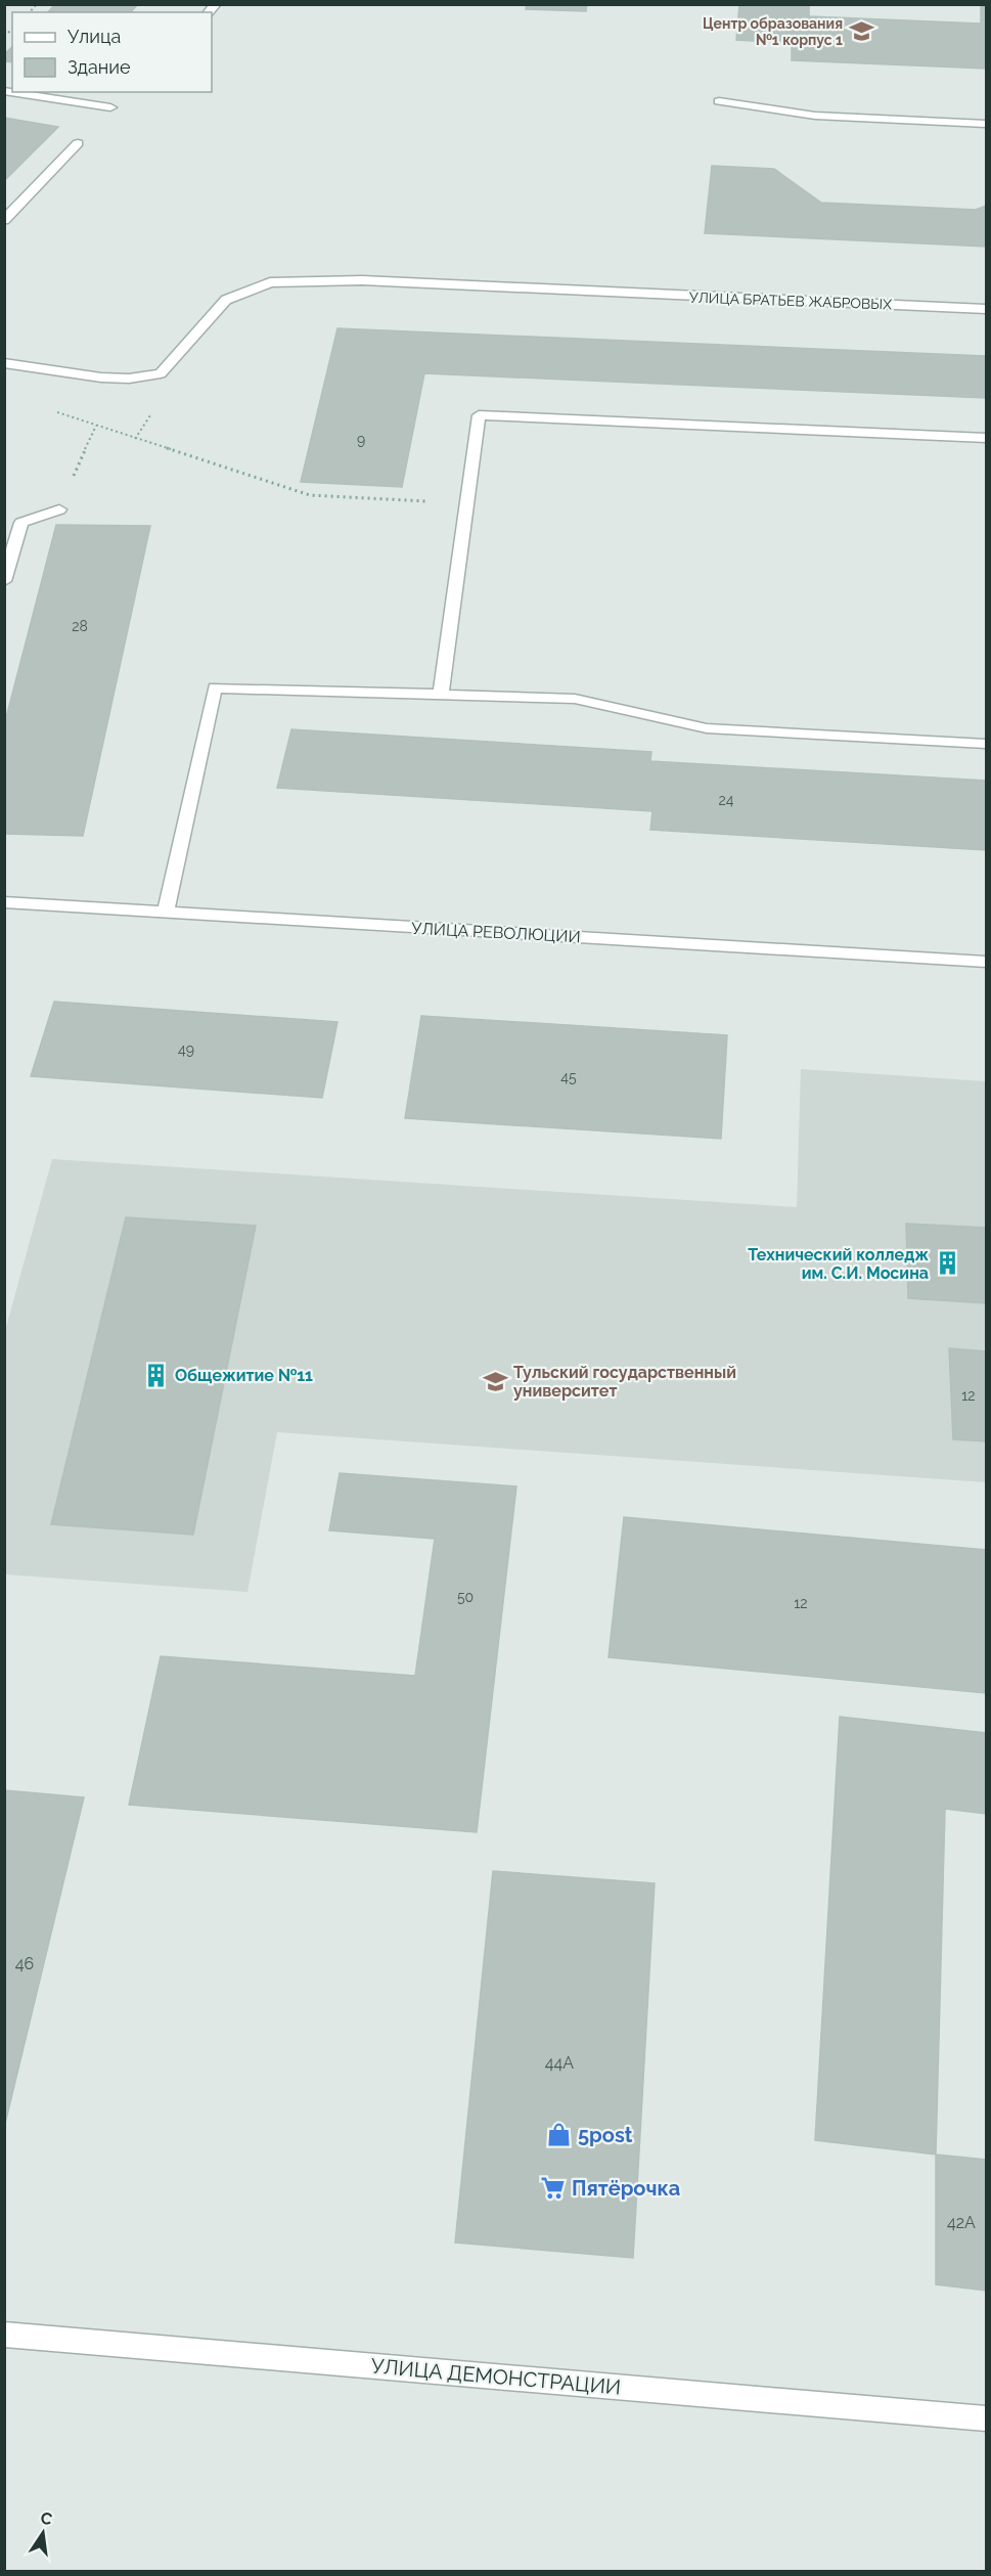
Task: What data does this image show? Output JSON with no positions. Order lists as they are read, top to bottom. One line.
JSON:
{"streets":{"street":["УЛИЦА БРАТЬЕВ ЖАБРОВЫХ","УЛИЦА РЕВОЛЮЦИИ","УЛИЦА ДЕМОНСТРАЦИИ"]},"places":{"school or university":["Центр образования №1 корпус 1","Тульский государственный университет"],"building":["Технический колледж им. С.И. Мосина","Общежитие №11"],"shop":["5post"],"supermarket":["Пятёрочка"]},"house_numbers":["9","28","24","49","45","12","50","12","46","44А","42А"],"legend":["Улица","Здание"],"north":"top"}
